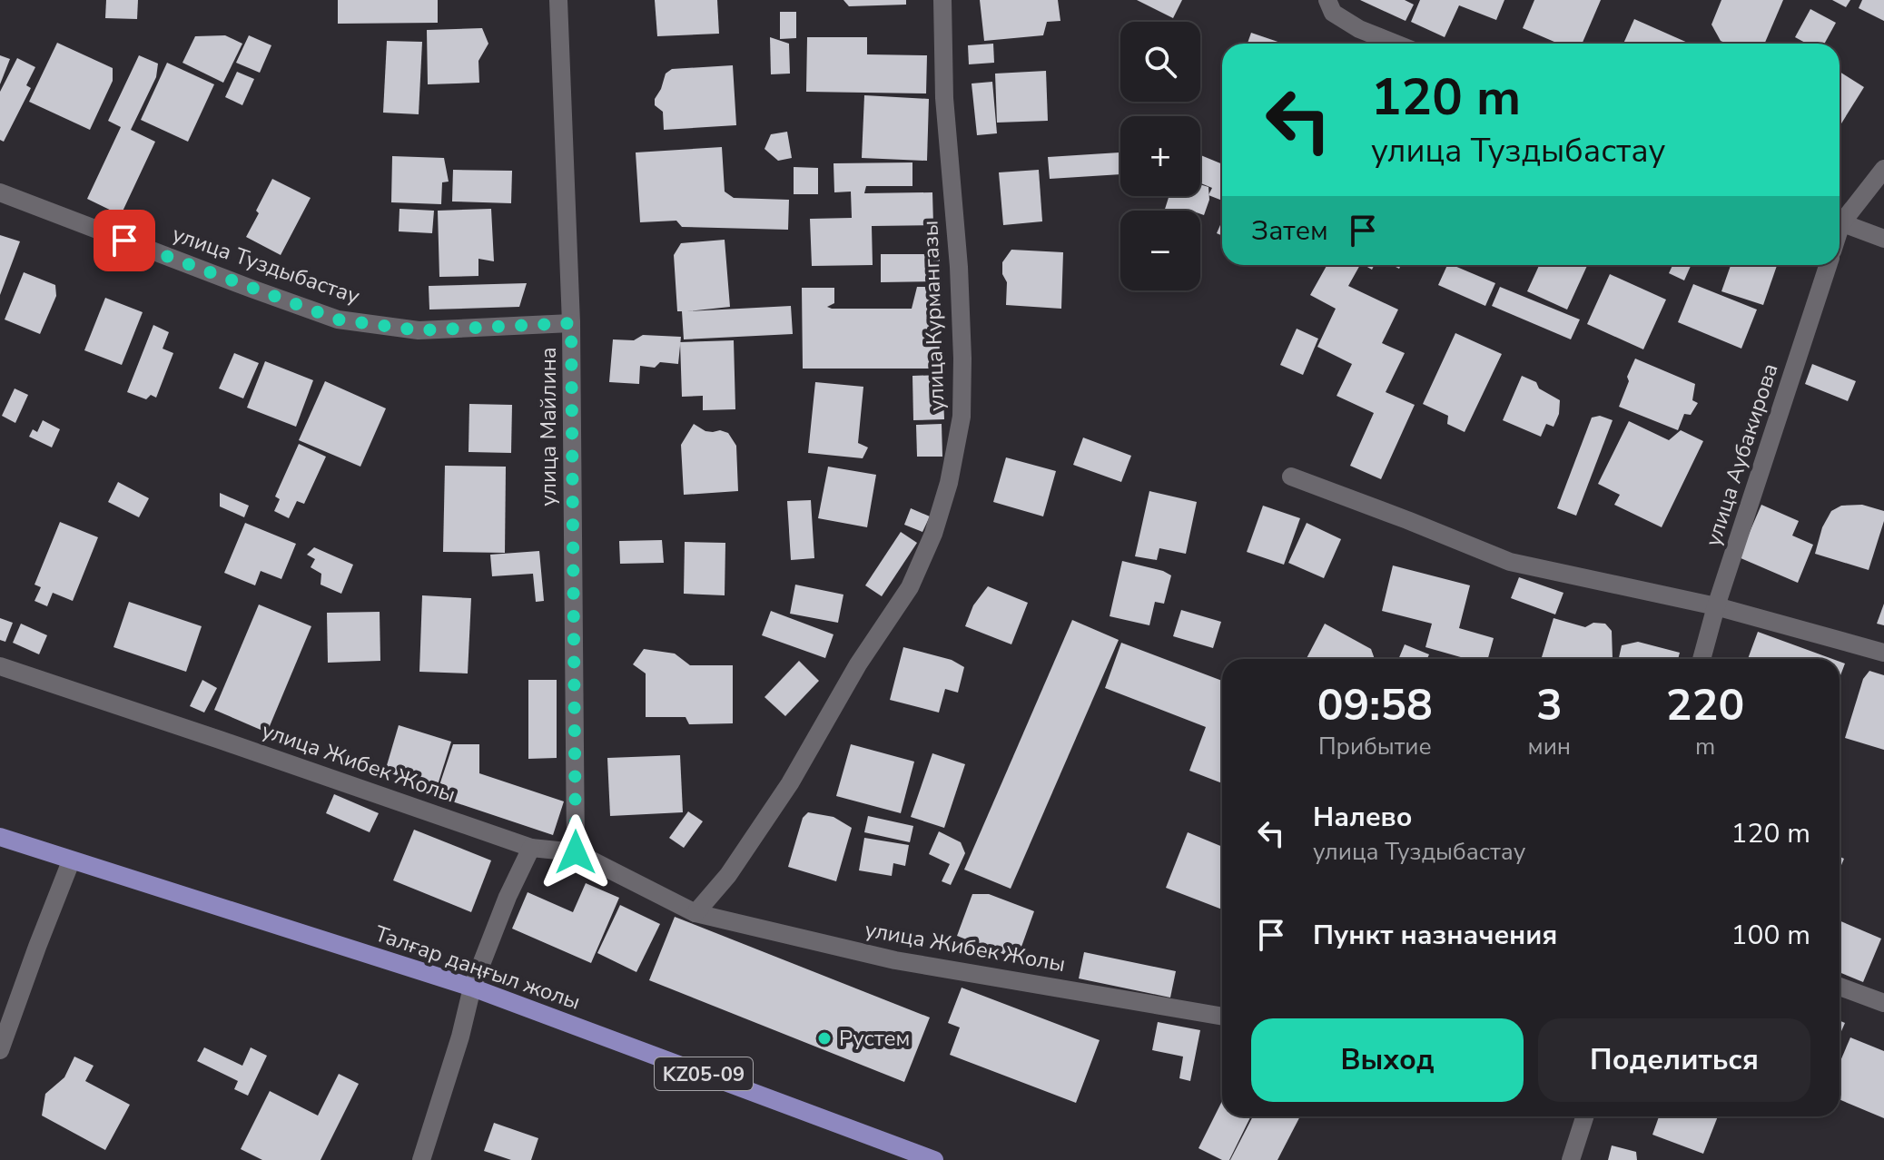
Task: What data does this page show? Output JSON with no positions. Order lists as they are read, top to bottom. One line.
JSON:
{"streets":{"main road":["Талғар даңғыл жолы","KZ05-09"],"street":["улица Туздыбастау","улица Курмангазы","улица Майлина","улица Аубакирова","улица Жибек Жолы"]},"crossings":[["улица Туздыбастау","улица Майлина"],["улица Курмангазы","улица Жибек Жолы"],["улица Майлина","улица Жибек Жолы"]],"places":["Рустем"],"page":{"map_buttons":["+","−"],"turn":["120 m","улица Туздыбастау"],"then":"Затем","eta":["09:58","Прибытие","3","мин","220","m"],"list":[{"name":"Налево","note":"улица Туздыбастау","value":"120 m"},{"name":"Пункт назначения","value":"100 m"}],"buttons":["Выход","Поделиться"]}}
